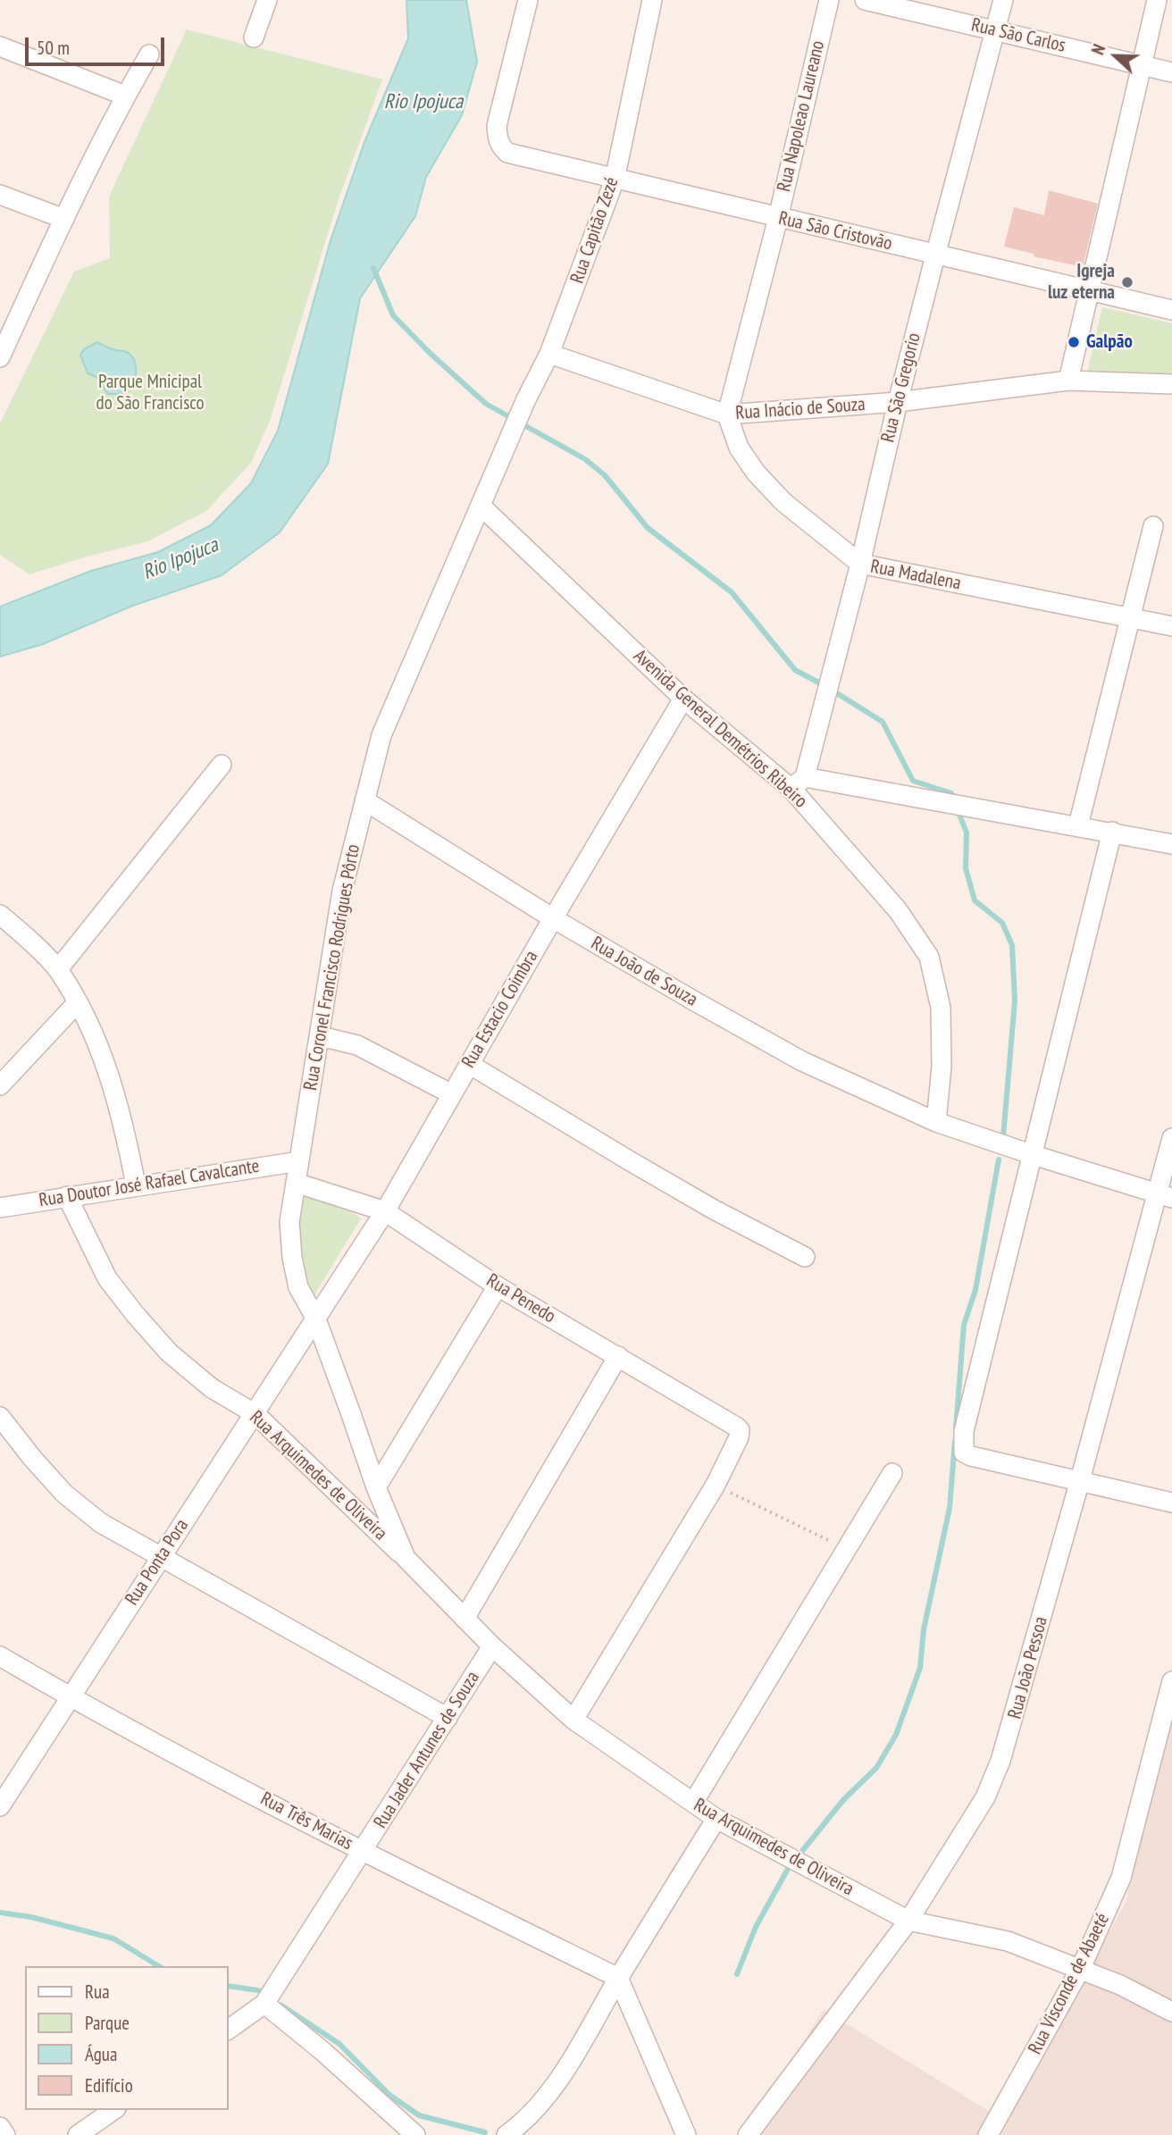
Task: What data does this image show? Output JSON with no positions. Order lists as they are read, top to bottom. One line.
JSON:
{"streets":{"street":["Rua São Carlos","Rua Napoleao Laureano","Rua Capitão Zezé","Rua São Cristovão","Rua São Gregorio","Rua Inácio de Souza","Rua Madalena","Avenida General Demétrios Ribeiro","Rua Coronel Francisco Rodrigues Pôrto","Rua João de Souza","Rua Estacio Coimbra","Rua Doutor José Rafael Cavalcante","Rua Penedo","Rua Arquimedes de Oliveira","Rua Ponta Pora","Rua João Pessoa","Rua Jader Antunes de Souza","Rua Três Marias","Rua Visconde de Abaeté"]},"crossings":[["Rua São Carlos","Rua São Gregorio"],["Rua Napoleao Laureano","Rua São Cristovão"],["Rua Napoleao Laureano","Rua Inácio de Souza"],["Rua Napoleao Laureano","Rua Madalena"],["Rua Capitão Zezé","Rua São Cristovão"],["Rua Capitão Zezé","Rua Inácio de Souza"],["Rua Capitão Zezé","Rua Coronel Francisco Rodrigues Pôrto"],["Rua São Cristovão","Rua São Gregorio"],["Rua São Gregorio","Rua Inácio de Souza"],["Rua São Gregorio","Rua Madalena"],["Rua São Gregorio","Avenida General Demétrios Ribeiro"],["Rua Inácio de Souza","Rua Madalena"],["Avenida General Demétrios Ribeiro","Rua Coronel Francisco Rodrigues Pôrto"],["Avenida General Demétrios Ribeiro","Rua João de Souza"],["Avenida General Demétrios Ribeiro","Rua Estacio Coimbra"],["Rua Coronel Francisco Rodrigues Pôrto","Rua João de Souza"],["Rua Coronel Francisco Rodrigues Pôrto","Rua Estacio Coimbra"],["Rua Coronel Francisco Rodrigues Pôrto","Rua Doutor José Rafael Cavalcante"],["Rua Coronel Francisco Rodrigues Pôrto","Rua Penedo"],["Rua Coronel Francisco Rodrigues Pôrto","Rua Arquimedes de Oliveira"],["Rua Coronel Francisco Rodrigues Pôrto","Rua Ponta Pora"],["Rua João de Souza","Rua Estacio Coimbra"],["Rua João de Souza","Rua João Pessoa"],["Rua Estacio Coimbra","Rua Penedo"],["Rua Estacio Coimbra","Rua Arquimedes de Oliveira"],["Rua Estacio Coimbra","Rua Ponta Pora"],["Rua Doutor José Rafael Cavalcante","Rua Arquimedes de Oliveira"],["Rua Arquimedes de Oliveira","Rua Ponta Pora"],["Rua Arquimedes de Oliveira","Rua João Pessoa"],["Rua Arquimedes de Oliveira","Rua Jader Antunes de Souza"],["Rua Arquimedes de Oliveira","Rua Visconde de Abaeté"],["Rua Ponta Pora","Rua Três Marias"],["Rua Jader Antunes de Souza","Rua Três Marias"]],"water":["Rio Ipojuca"],"parks":["Parque Mnicipal do São Francisco"],"places":["Igreja luz eterna","Galpão"],"legend":["Rua","Parque","Água","Edifício"],"scale_bar":"50 m","north":"left"}
